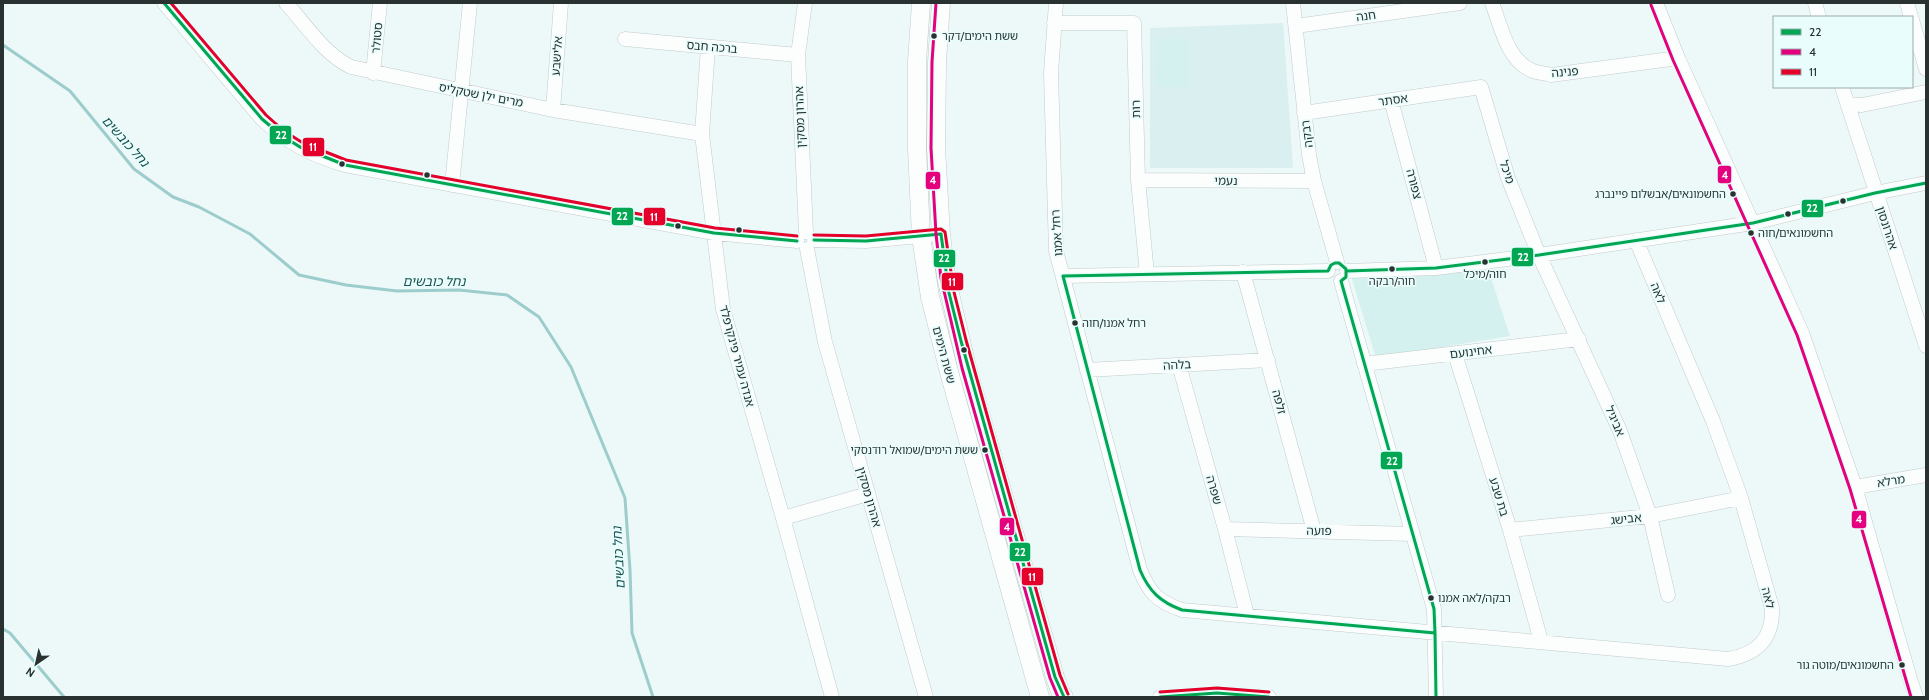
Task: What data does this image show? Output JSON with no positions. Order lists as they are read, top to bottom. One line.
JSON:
{"streets":{"main road":["ששת הימים"],"street":["חנה","סטולר","ברכה חבס","אלישבע","פנינה","מרים ילן שטקליס","אסתר","רות","אהרון מסקין","רבקה","מיכל","נעמי","צפורה","אהרונסון","רחל אמנו","לאה","אחינועם","אנדה עמיר פינקרפלד","בלהה","זלפה","אביגיל","מרלא","שפרה","בת שבע","אבישג","פועה"]},"crossings":[["חנה","רבקה"],["סטולר","מרים ילן שטקליס"],["ברכה חבס","אהרון מסקין"],["ברכה חבס","אנדה עמיר פינקרפלד"],["אלישבע","מרים ילן שטקליס"],["מרים ילן שטקליס","אנדה עמיר פינקרפלד"],["אסתר","רבקה"],["אסתר","מיכל"],["אסתר","צפורה"],["רות","נעמי"],["רות","רחל אמנו"],["רבקה","נעמי"],["רבקה","רחל אמנו"],["רבקה","לאה"],["רבקה","אחינועם"],["רבקה","פועה"],["מיכל","אביגיל"],["רחל אמנו","לאה"],["רחל אמנו","בלהה"],["רחל אמנו","שפרה"],["לאה","בת שבע"],["לאה","אבישג"],["אחינועם","אביגיל"],["אחינועם","בת שבע"],["בלהה","זלפה"],["בלהה","שפרה"],["זלפה","פועה"],["אביגיל","אבישג"],["שפרה","פועה"],["בת שבע","אבישג"]],"water":["נחל כובשים"],"places":["ששת הימים/דקר","החשמונאים/אבשלום פיינברג","החשמונאים/חוה","חוה/מיכל","חוה/רבקה","רחל אמנו/חוה","ששת הימים/שמואל רודנסקי","רבקה/לאה אמנו","החשמונאים/מוטה גור"],"lines":["transit line 22","transit line 4","transit line 11"],"legend":["22","4","11"],"north":"bottom left"}
